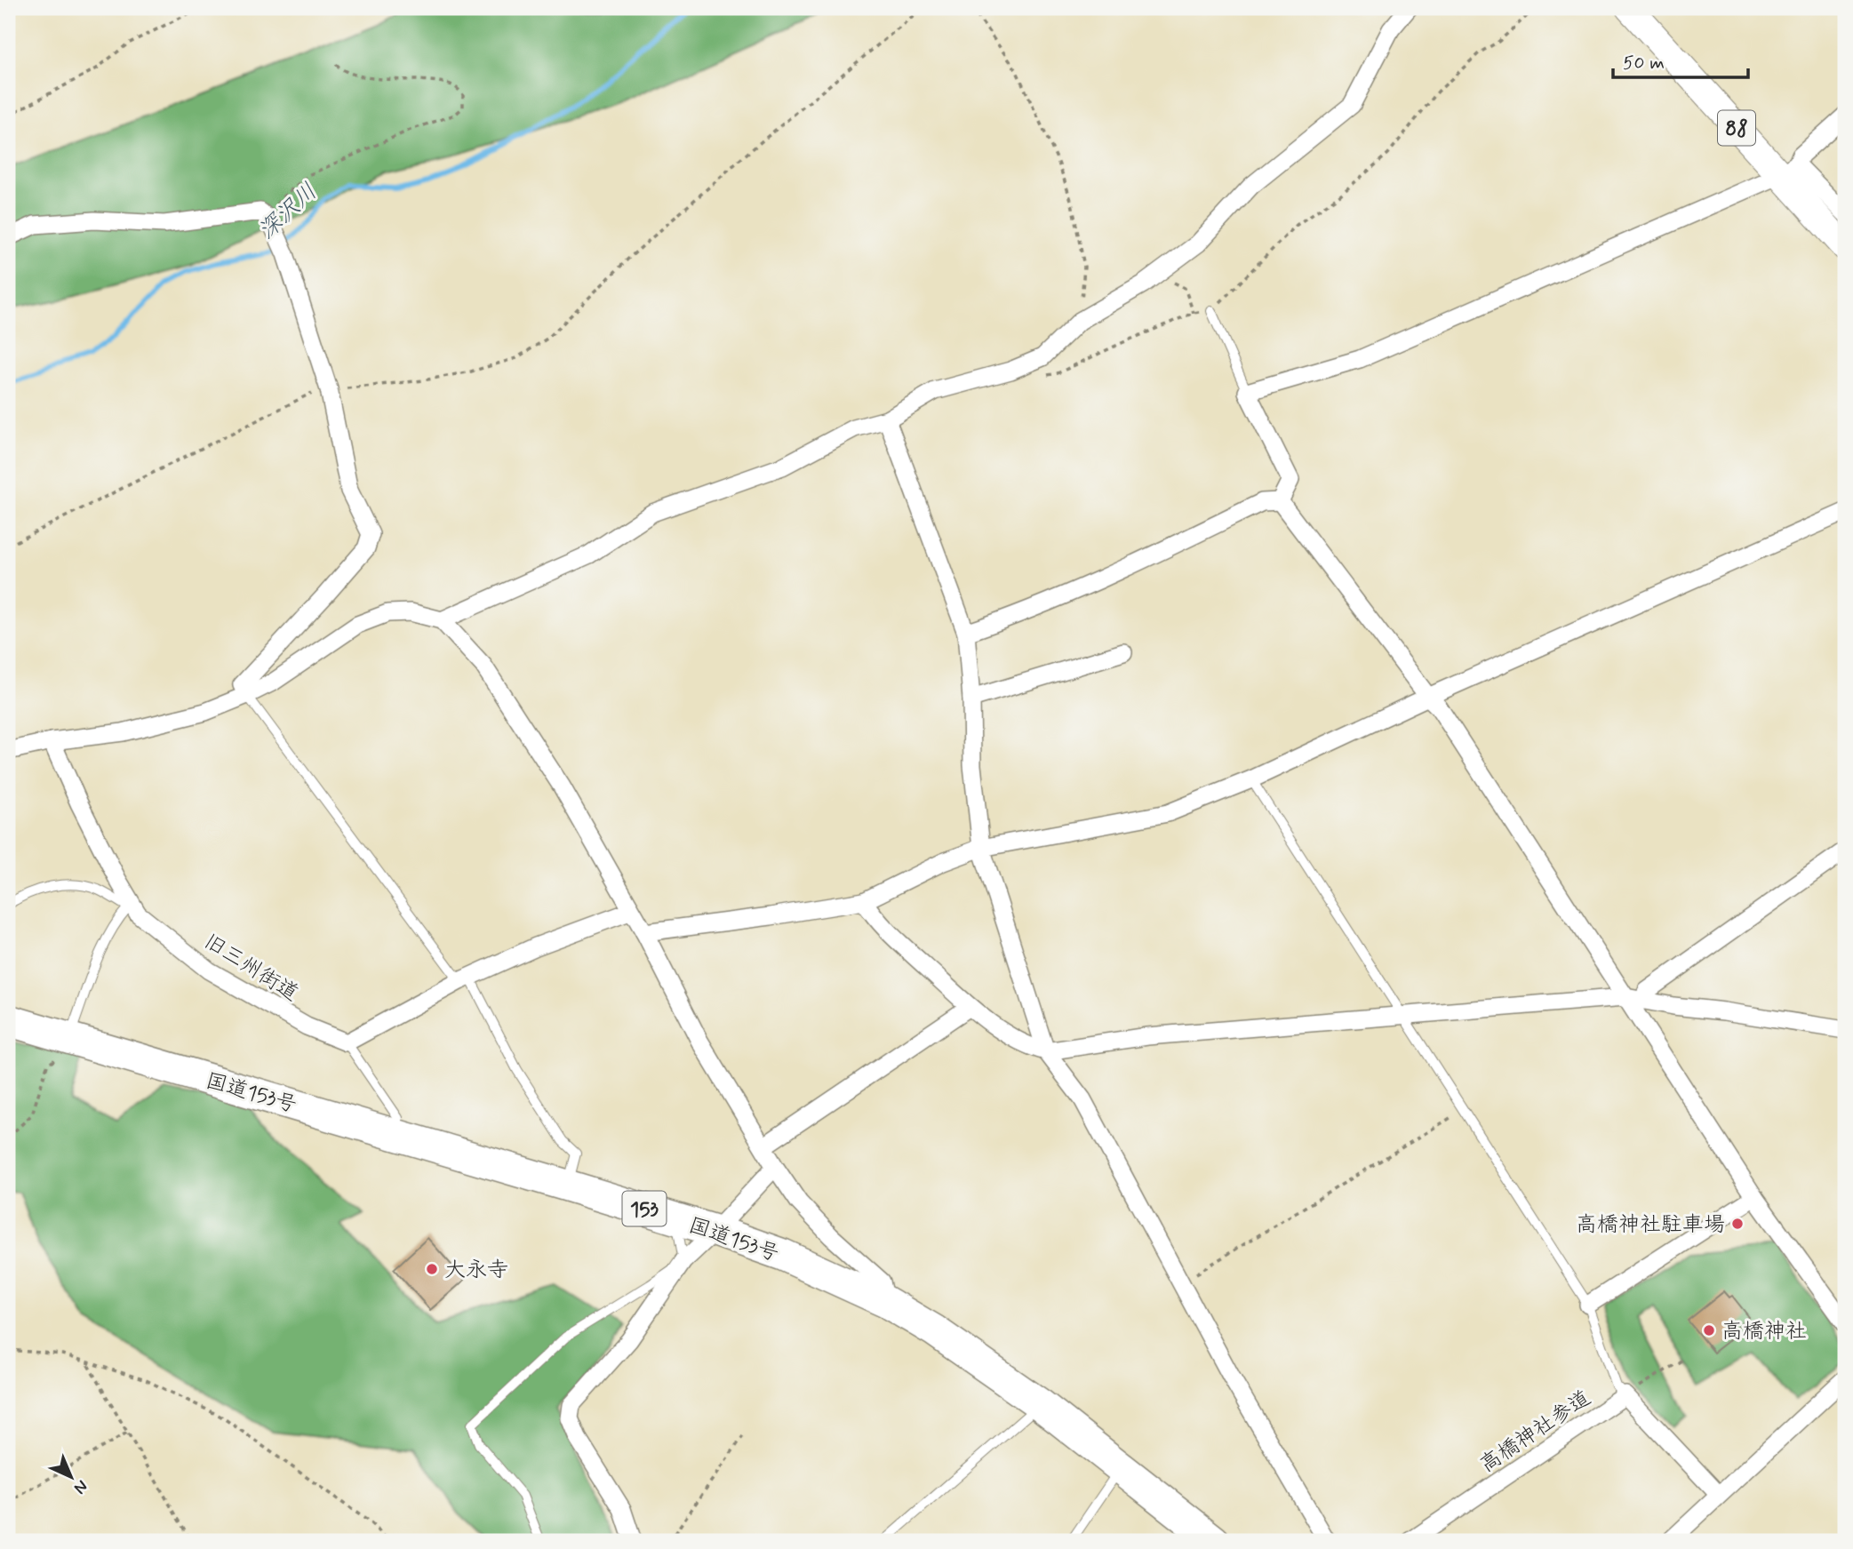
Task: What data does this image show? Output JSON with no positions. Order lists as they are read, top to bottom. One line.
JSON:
{"streets":{"highway":["国道153号","153"],"main road":["88"],"street":["旧三州街道","高橋神社参道"]},"water":["深沢川"],"places":["高橋神社駐車場","大永寺","高橋神社"],"scale_bar":"50 m","north":"bottom right"}
